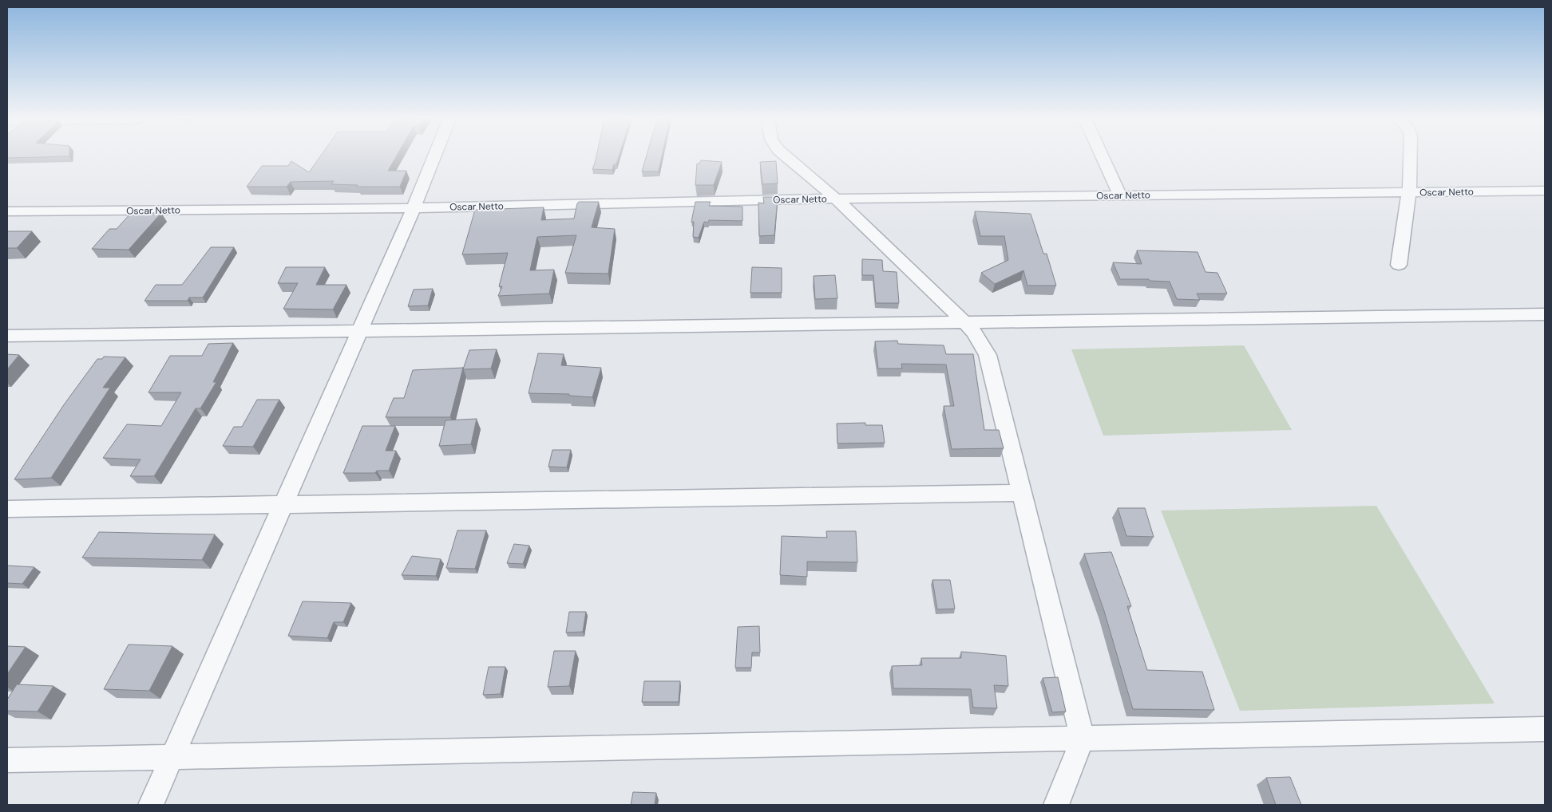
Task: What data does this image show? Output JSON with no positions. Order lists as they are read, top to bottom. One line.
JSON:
{"streets":{"street":["Oscar Netto"]}}
